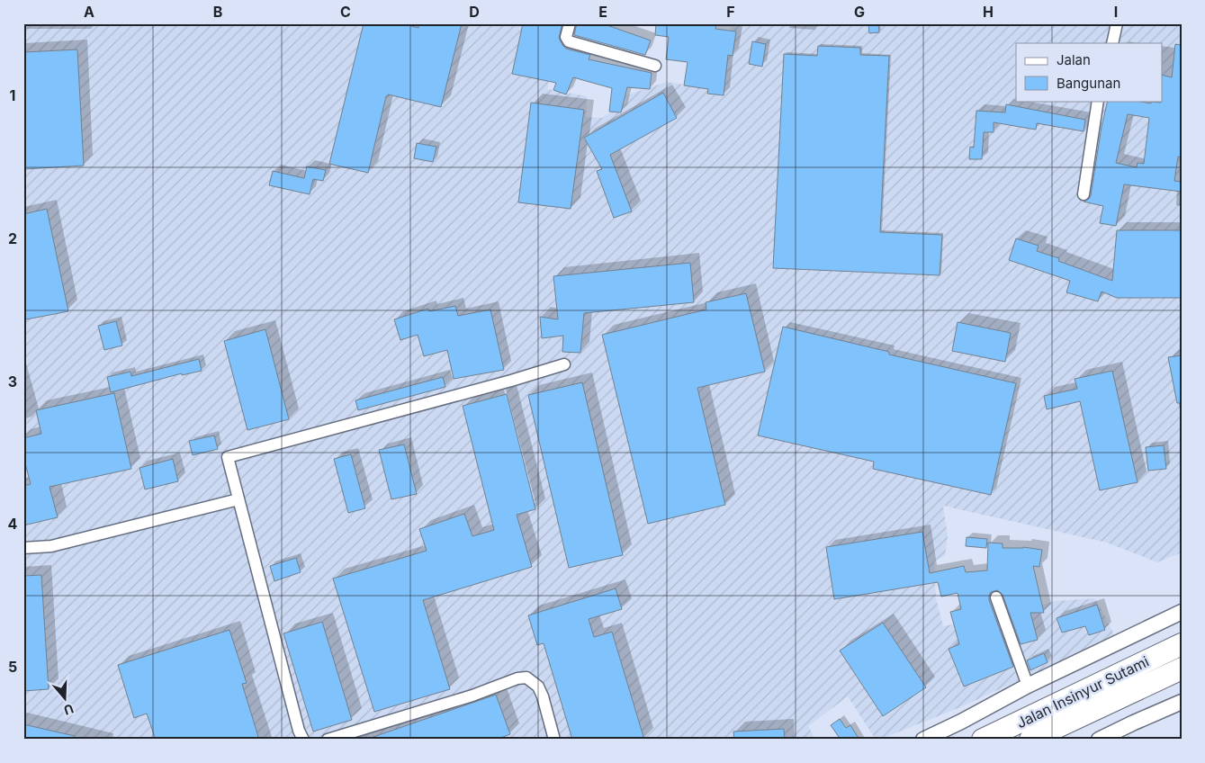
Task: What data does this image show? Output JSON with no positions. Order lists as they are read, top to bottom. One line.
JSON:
{"streets":{"highway":["Jalan Insinyur Sutami"]},"legend":["Jalan","Bangunan"],"north":"bottom","grid":{"columns":["A","B","C","D","E","F","G","H","I"],"rows":["1","2","3","4","5"]}}
